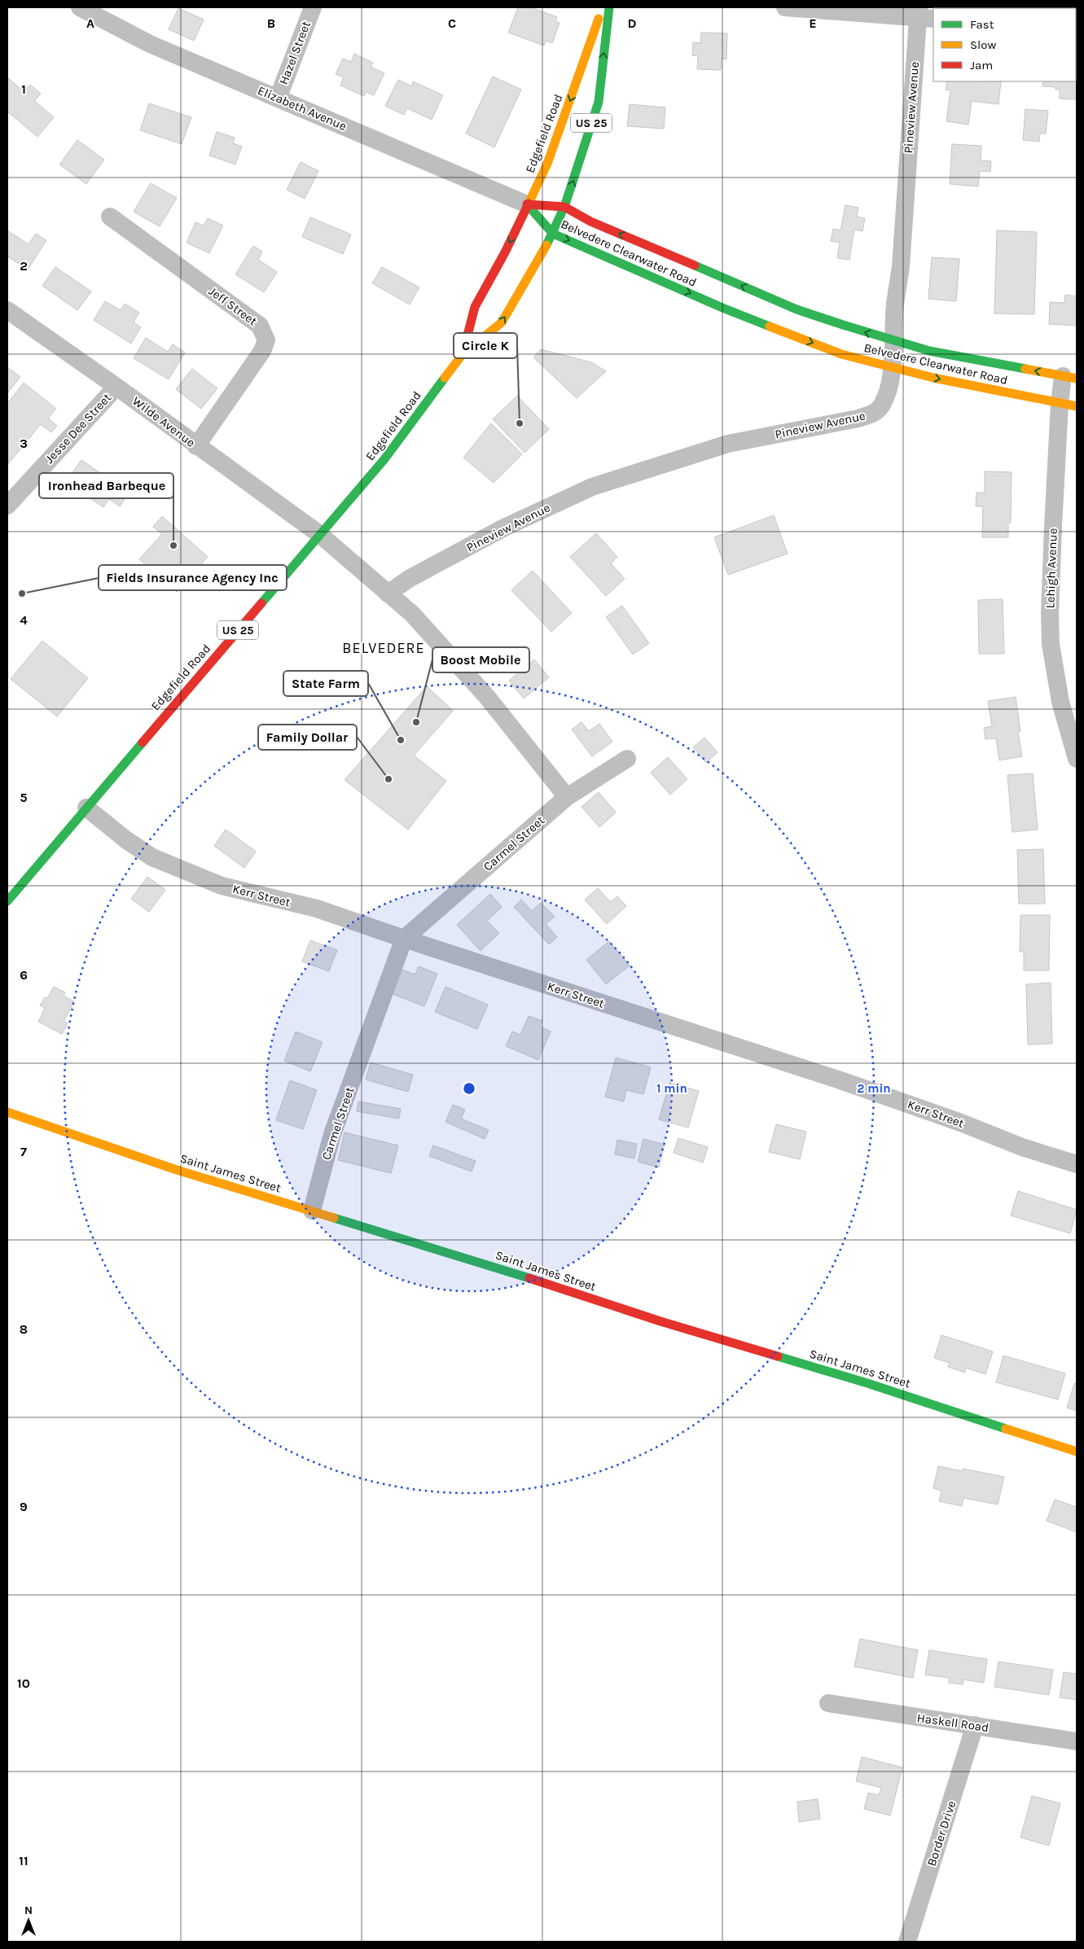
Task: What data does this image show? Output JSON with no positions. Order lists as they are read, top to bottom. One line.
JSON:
{"streets":{"main road":["US 25","Edgefield Road","Belvedere Clearwater Road","Saint James Street"],"street":["Hazel Street","Pineview Avenue","Elizabeth Avenue","Jeff Street","Wilde Avenue","Jesse Dee Street","Lehigh Avenue","Carmel Street","Kerr Street","Haskell Road","Border Drive"]},"crossings":[["Hazel Street","Elizabeth Avenue"],["Pineview Avenue","Belvedere Clearwater Road"],["Elizabeth Avenue","Edgefield Road"],["Elizabeth Avenue","Belvedere Clearwater Road"],["Edgefield Road","Belvedere Clearwater Road"],["Edgefield Road","Wilde Avenue"],["Edgefield Road","Kerr Street"],["Belvedere Clearwater Road","Lehigh Avenue"],["Jeff Street","Wilde Avenue"],["Wilde Avenue","Jesse Dee Street"],["Carmel Street","Kerr Street"],["Carmel Street","Saint James Street"],["Haskell Road","Border Drive"]],"districts":["BELVEDERE"],"places":["Circle K","Ironhead Barbeque","Fields Insurance Agency Inc","Boost Mobile","State Farm","Family Dollar"],"legend":["Fast","Slow","Jam"],"north":"top","grid":{"columns":["A","B","C","D","E"],"rows":["1","2","3","4","5","6","7","8","9","10","11"]},"rings":["1 min","2 min"]}
